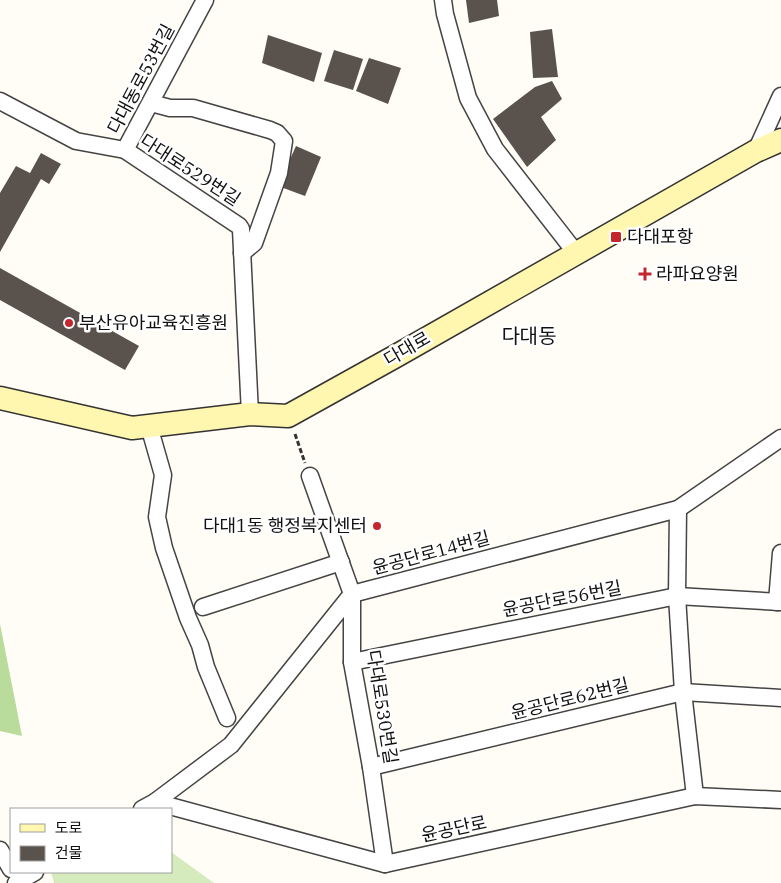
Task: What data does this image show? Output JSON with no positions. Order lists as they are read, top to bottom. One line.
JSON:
{"streets":{"main road":["다대로"],"street":["다대동로53번길","다대로529번길","윤공단로14번길","윤공단로56번길","윤공단로62번길","다대로530번길","윤공단로"]},"crossings":[["다대동로53번길","다대로529번길"],["윤공단로14번길","다대로530번길"],["윤공단로56번길","다대로530번길"],["윤공단로62번길","다대로530번길"],["다대로530번길","윤공단로"]],"districts":["다대동"],"places":{"transit":["다대포항"],"health":["라파요양원"],"other":["부산유아교육진흥원","다대1동 행정복지센터"]},"legend":["도로","건물"]}
